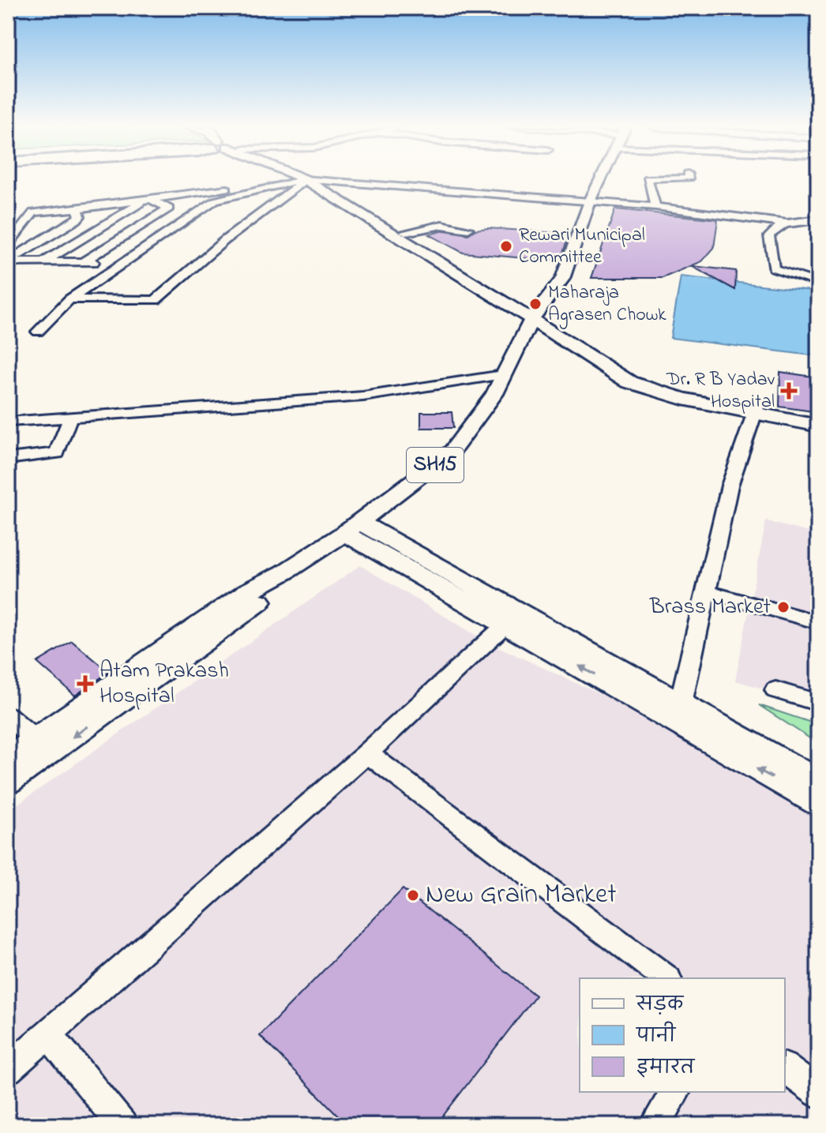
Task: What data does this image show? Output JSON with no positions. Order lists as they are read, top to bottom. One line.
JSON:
{"streets":{"main road":["SH15"]},"places":{"other":["Rewari Municipal Committee","Maharaja Agrasen Chowk","Brass Market","New Grain Market"],"health":["Dr. R B Yadav Hospital","Atam Prakash Hospital"]},"legend":["सड़क","पानी","इमारत"]}
